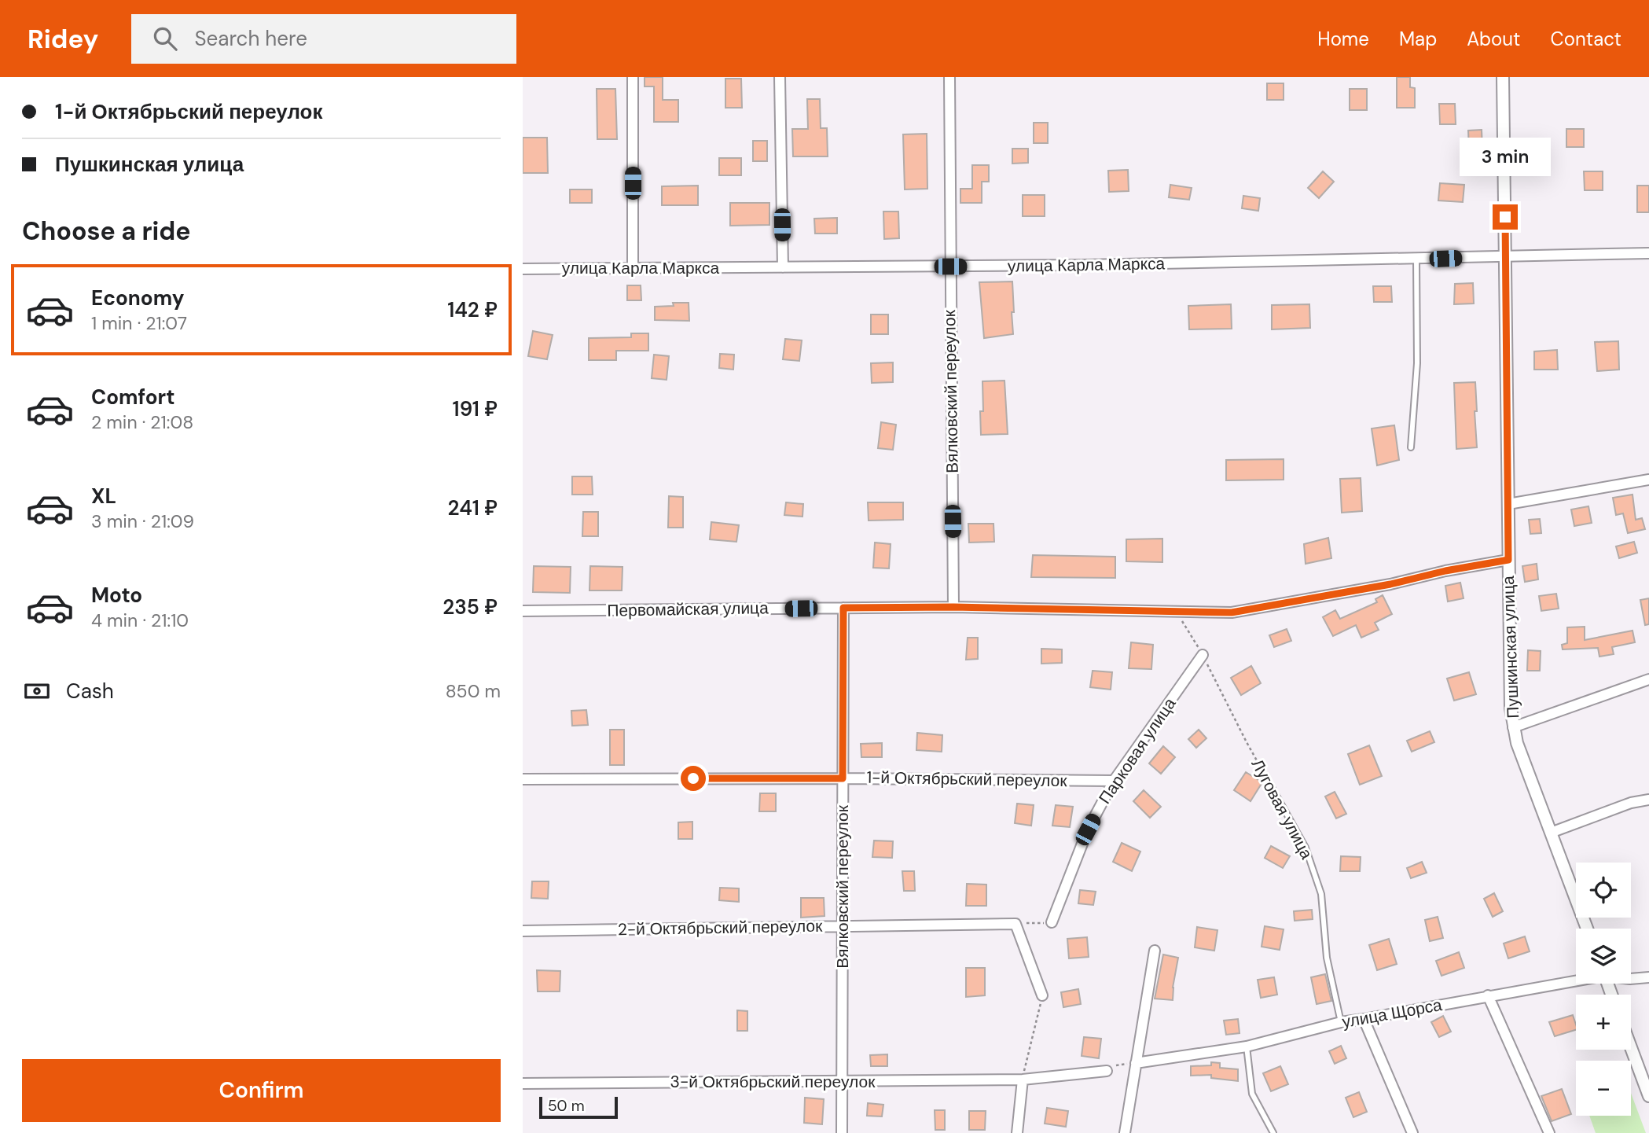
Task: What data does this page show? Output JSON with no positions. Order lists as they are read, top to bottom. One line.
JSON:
{"streets":{"street":["улица Карла Маркса","Вялковский переулок","Первомайская улица","Пушкинская улица","Парковая улица","1-й Октябрьский переулок","2-й Октябрьский переулок","улица Щорса","3-й Октябрьский переулок"],"lane":["Луговая улица"]},"crossings":[["улица Карла Маркса","Вялковский переулок"],["улица Карла Маркса","Пушкинская улица"],["Вялковский переулок","Первомайская улица"],["Вялковский переулок","1-й Октябрьский переулок"],["Вялковский переулок","2-й Октябрьский переулок"],["Вялковский переулок","3-й Октябрьский переулок"],["Первомайская улица","Пушкинская улица"],["Первомайская улица","Луговая улица"],["Парковая улица","1-й Октябрьский переулок"],["Парковая улица","Луговая улица"],["Луговая улица","улица Щорса"]],"scale_bar":"50 m","page":{"header":"Ridey","search":"Search here","nav":["Home","Map","About","Contact"],"banner":["1-й Октябрьский переулок","Пушкинская улица"],"bubble":"3 min","heading":"Choose a ride","list":[{"name":"Economy","note":"1 min · 21:07","value":"142 ₽"},{"name":"Comfort","note":"2 min · 21:08","value":"191 ₽"},{"name":"XL","note":"3 min · 21:09","value":"241 ₽"},{"name":"Moto","note":"4 min · 21:10","value":"235 ₽"}],"pay":["Cash","850 m"],"map_buttons":["+","−"],"buttons":"Confirm","scale":"50 m"}}
